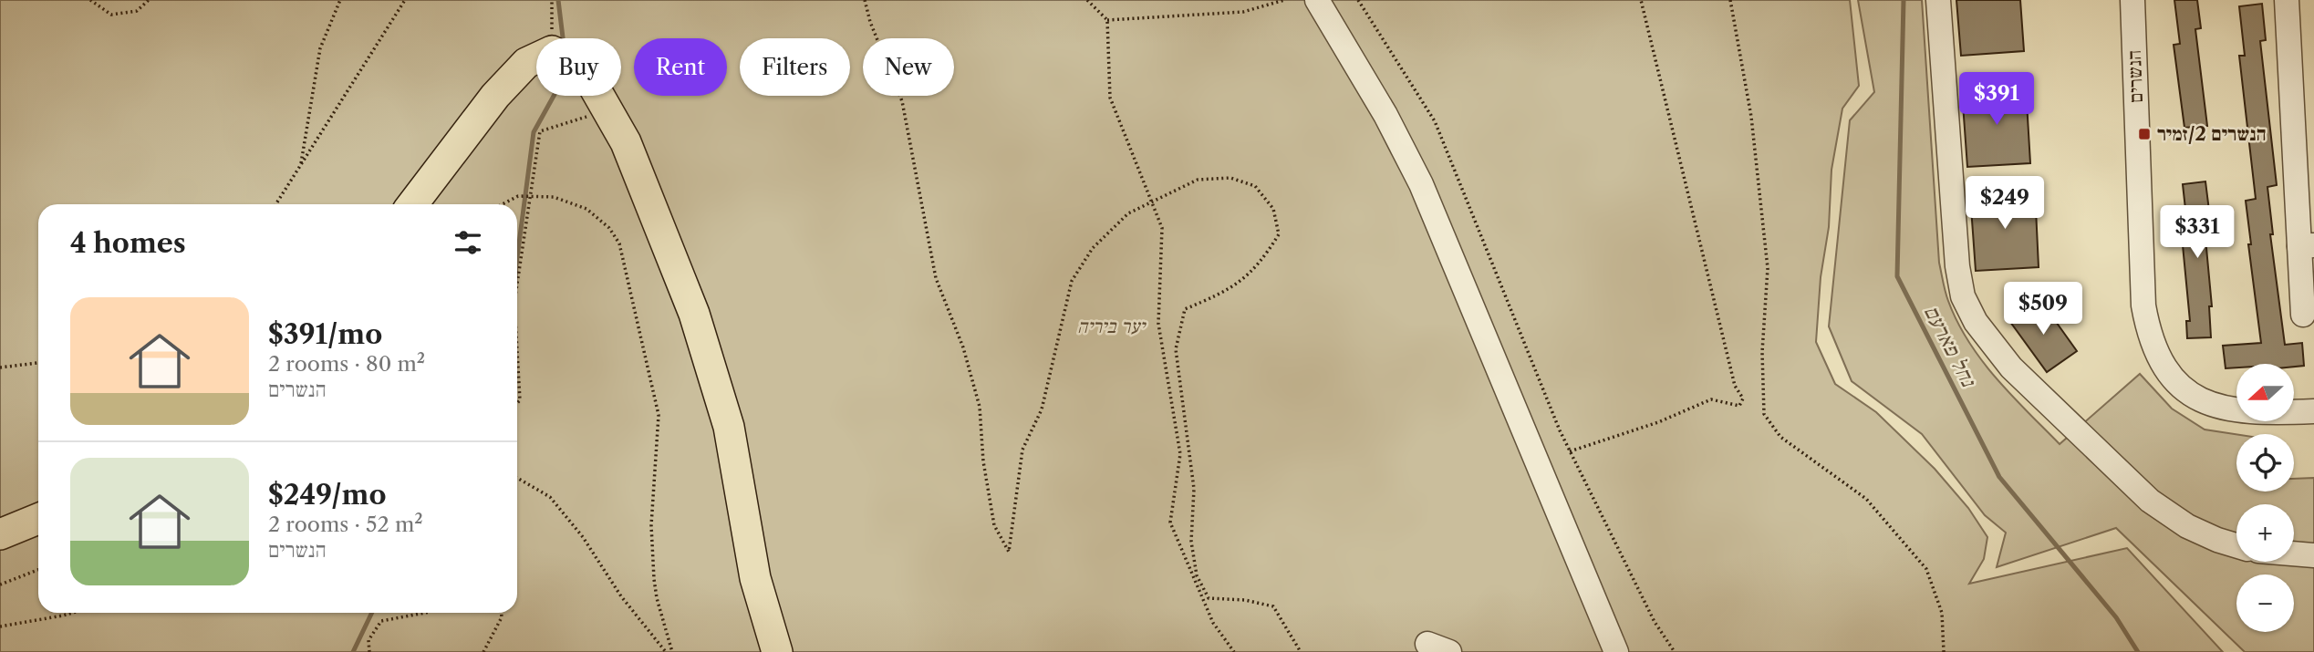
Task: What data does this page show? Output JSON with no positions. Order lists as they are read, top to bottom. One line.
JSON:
{"streets":{"street":["הנשרים"]},"water":["נחל פארעם"],"parks":["יער ביריה"],"places":{"transit":["הנשרים 2/זמיר"]},"north":"left","page":{"chip":["Buy","Rent","Filters","New"],"price":["$391","$249","$331","$509"],"heading":"4 homes","list":[{"name":"$391/mo","note":"2 rooms · 80 m² · הנשרים"},{"name":"$249/mo","note":"2 rooms · 52 m² · הנשרים"}],"map_buttons":["+","−"]}}
